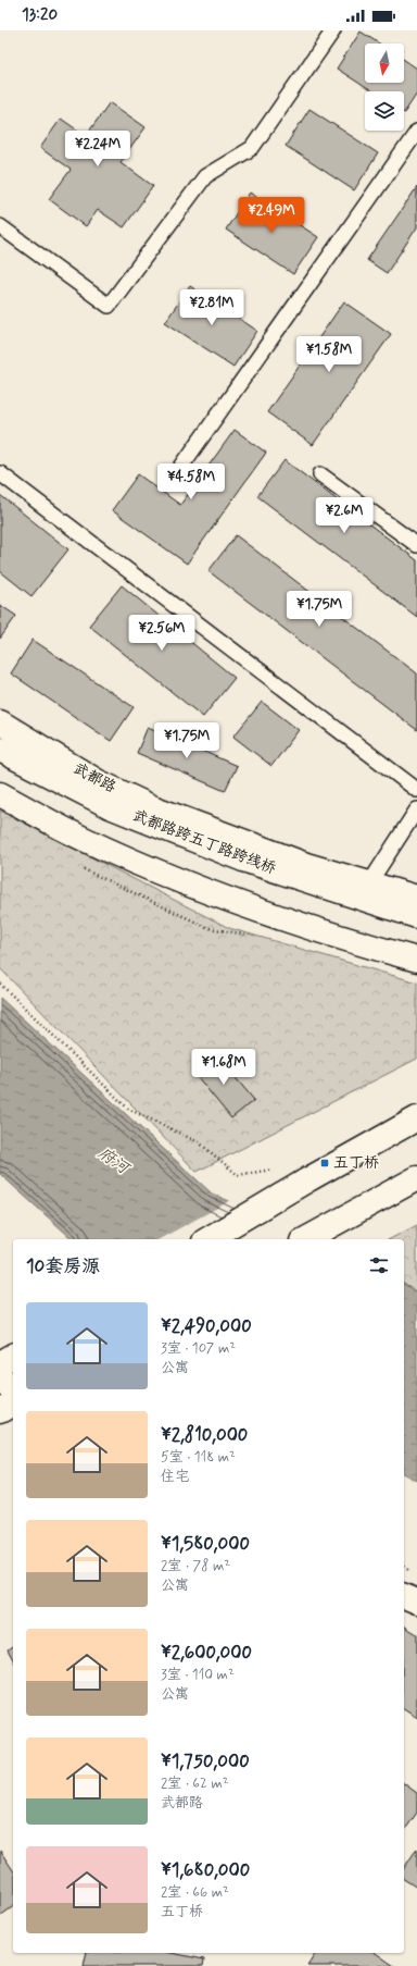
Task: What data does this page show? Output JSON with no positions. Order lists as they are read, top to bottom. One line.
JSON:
{"streets":{"street":["武都路","武都路跨五丁路跨线桥"]},"water":["府河"],"places":{"transit":["五丁桥"]},"north":"bottom","page":{"status":"13:20","price":["¥2.24M","¥2.49M","¥2.81M","¥1.58M","¥4.58M","¥2.6M","¥1.75M","¥2.56M","¥1.75M","¥1.68M"],"heading":"10套房源","list":[{"name":"¥2,490,000","note":"3室 · 107 m² · 公寓"},{"name":"¥2,810,000","note":"5室 · 118 m² · 住宅"},{"name":"¥1,580,000","note":"2室 · 78 m² · 公寓"},{"name":"¥2,600,000","note":"3室 · 110 m² · 公寓"},{"name":"¥1,750,000","note":"2室 · 62 m² · 武都路"},{"name":"¥1,680,000","note":"2室 · 66 m² · 五丁桥"}]}}
